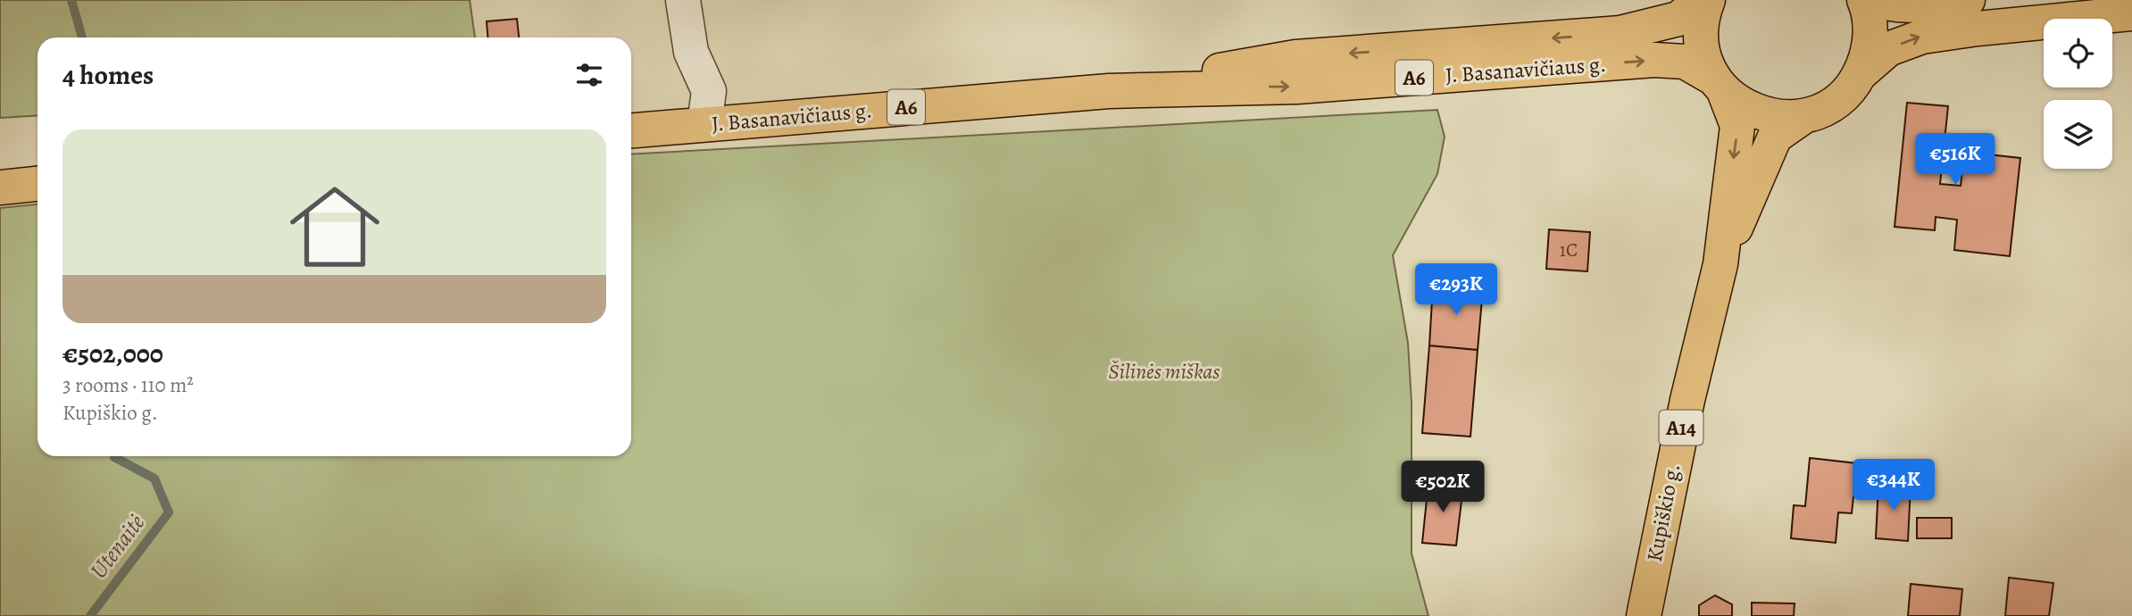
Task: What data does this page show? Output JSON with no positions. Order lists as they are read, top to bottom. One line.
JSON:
{"streets":{"main road":["J. Basanavičiaus g.","A6","A14","Kupiškio g."]},"crossings":[["J. Basanavičiaus g.","Kupiškio g."]],"water":["Utenaitė"],"parks":["Šilinės miškas"],"house_numbers":["1C"],"page":{"heading":"4 homes","list":[{"name":"€502,000","note":"3 rooms · 110 m² · Kupiškio g."}],"price":["€516K","€293K","€344K","€502K"]}}
